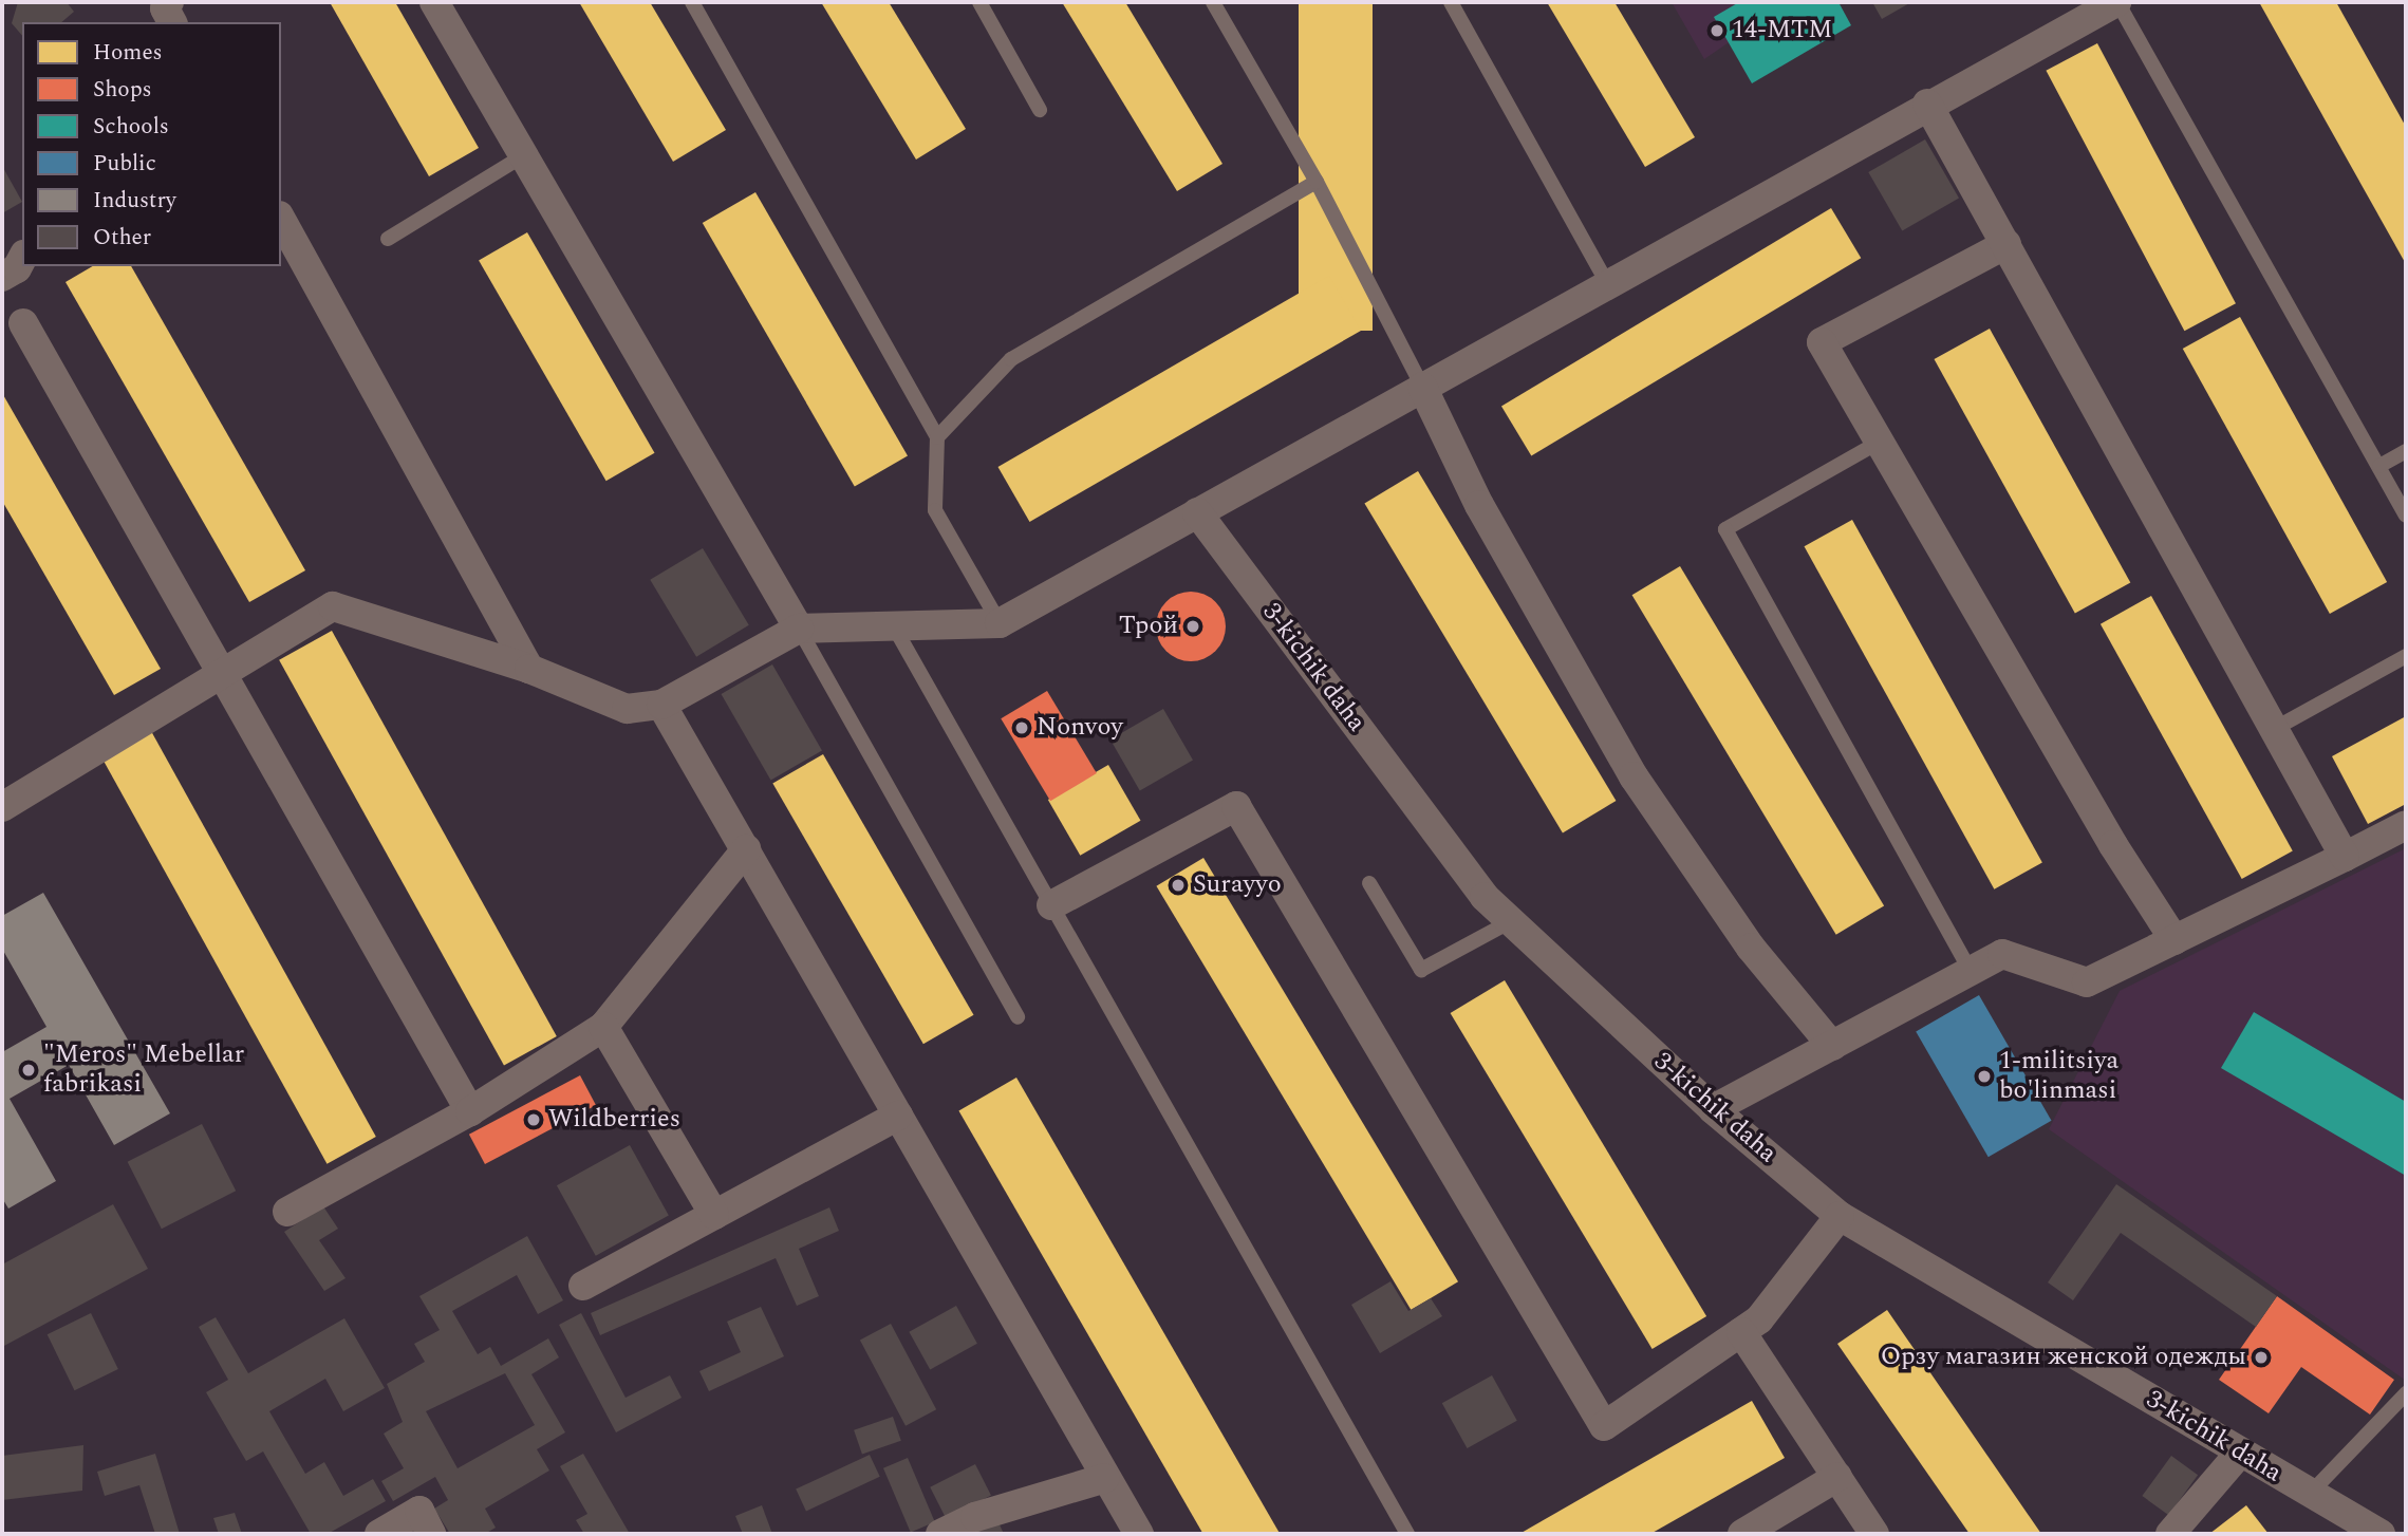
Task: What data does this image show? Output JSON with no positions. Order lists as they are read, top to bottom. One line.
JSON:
{"streets":{"street":["3-kichik daha"]},"places":["14-МТМ","Трой","Nonvoy","Surayyo","\"Meros\" Mebellar fabrikasi","1-militsiya bo'linmasi","Wildberries","Орзу магазин женской одежды"],"legend":["Homes","Shops","Schools","Public","Industry","Other"]}
